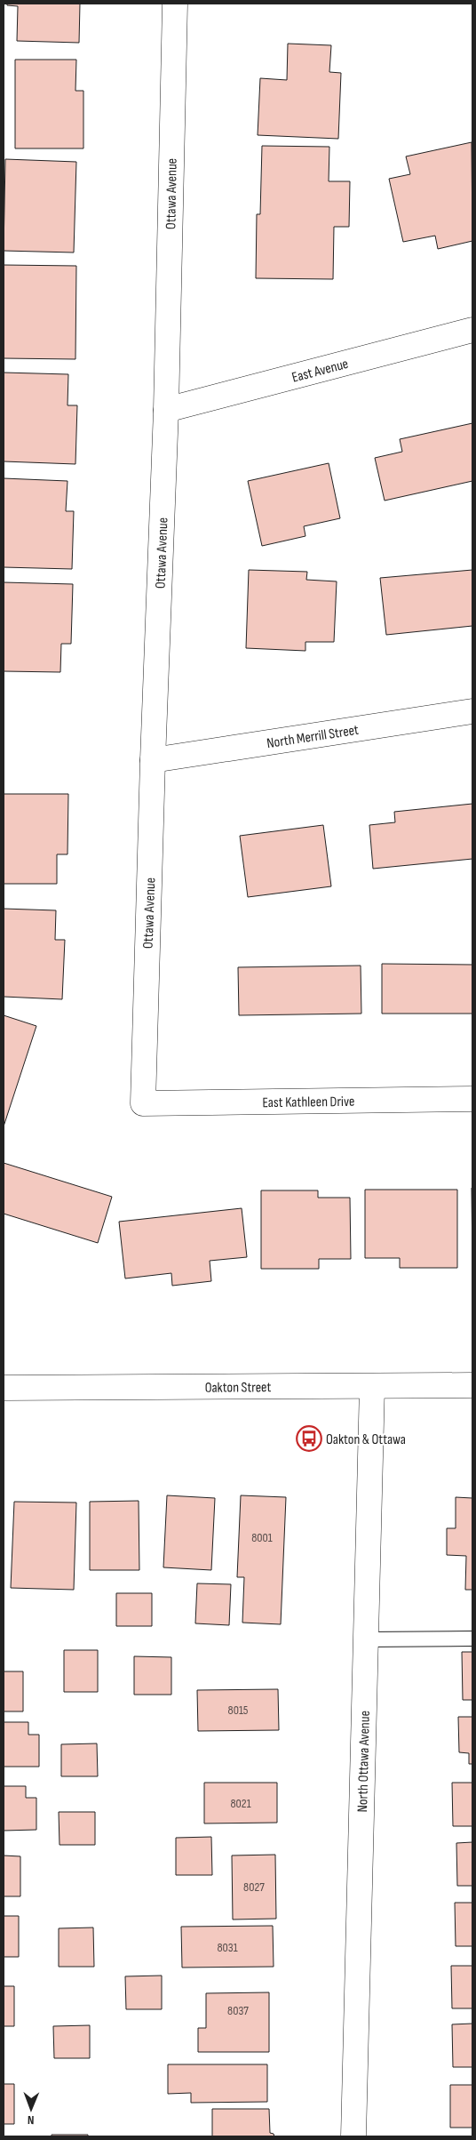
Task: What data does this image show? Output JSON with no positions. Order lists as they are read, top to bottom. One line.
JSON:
{"streets":{"street":["Ottawa Avenue","East Avenue","North Merrill Street","East Kathleen Drive","Oakton Street","North Ottawa Avenue"]},"crossings":[["Ottawa Avenue","East Avenue"],["Ottawa Avenue","North Merrill Street"],["Ottawa Avenue","East Kathleen Drive"],["Oakton Street","North Ottawa Avenue"]],"places":{"bus stop":["Oakton & Ottawa"]},"house_numbers":["8001","8015","8021","8027","8031","8037"],"north":"bottom"}
